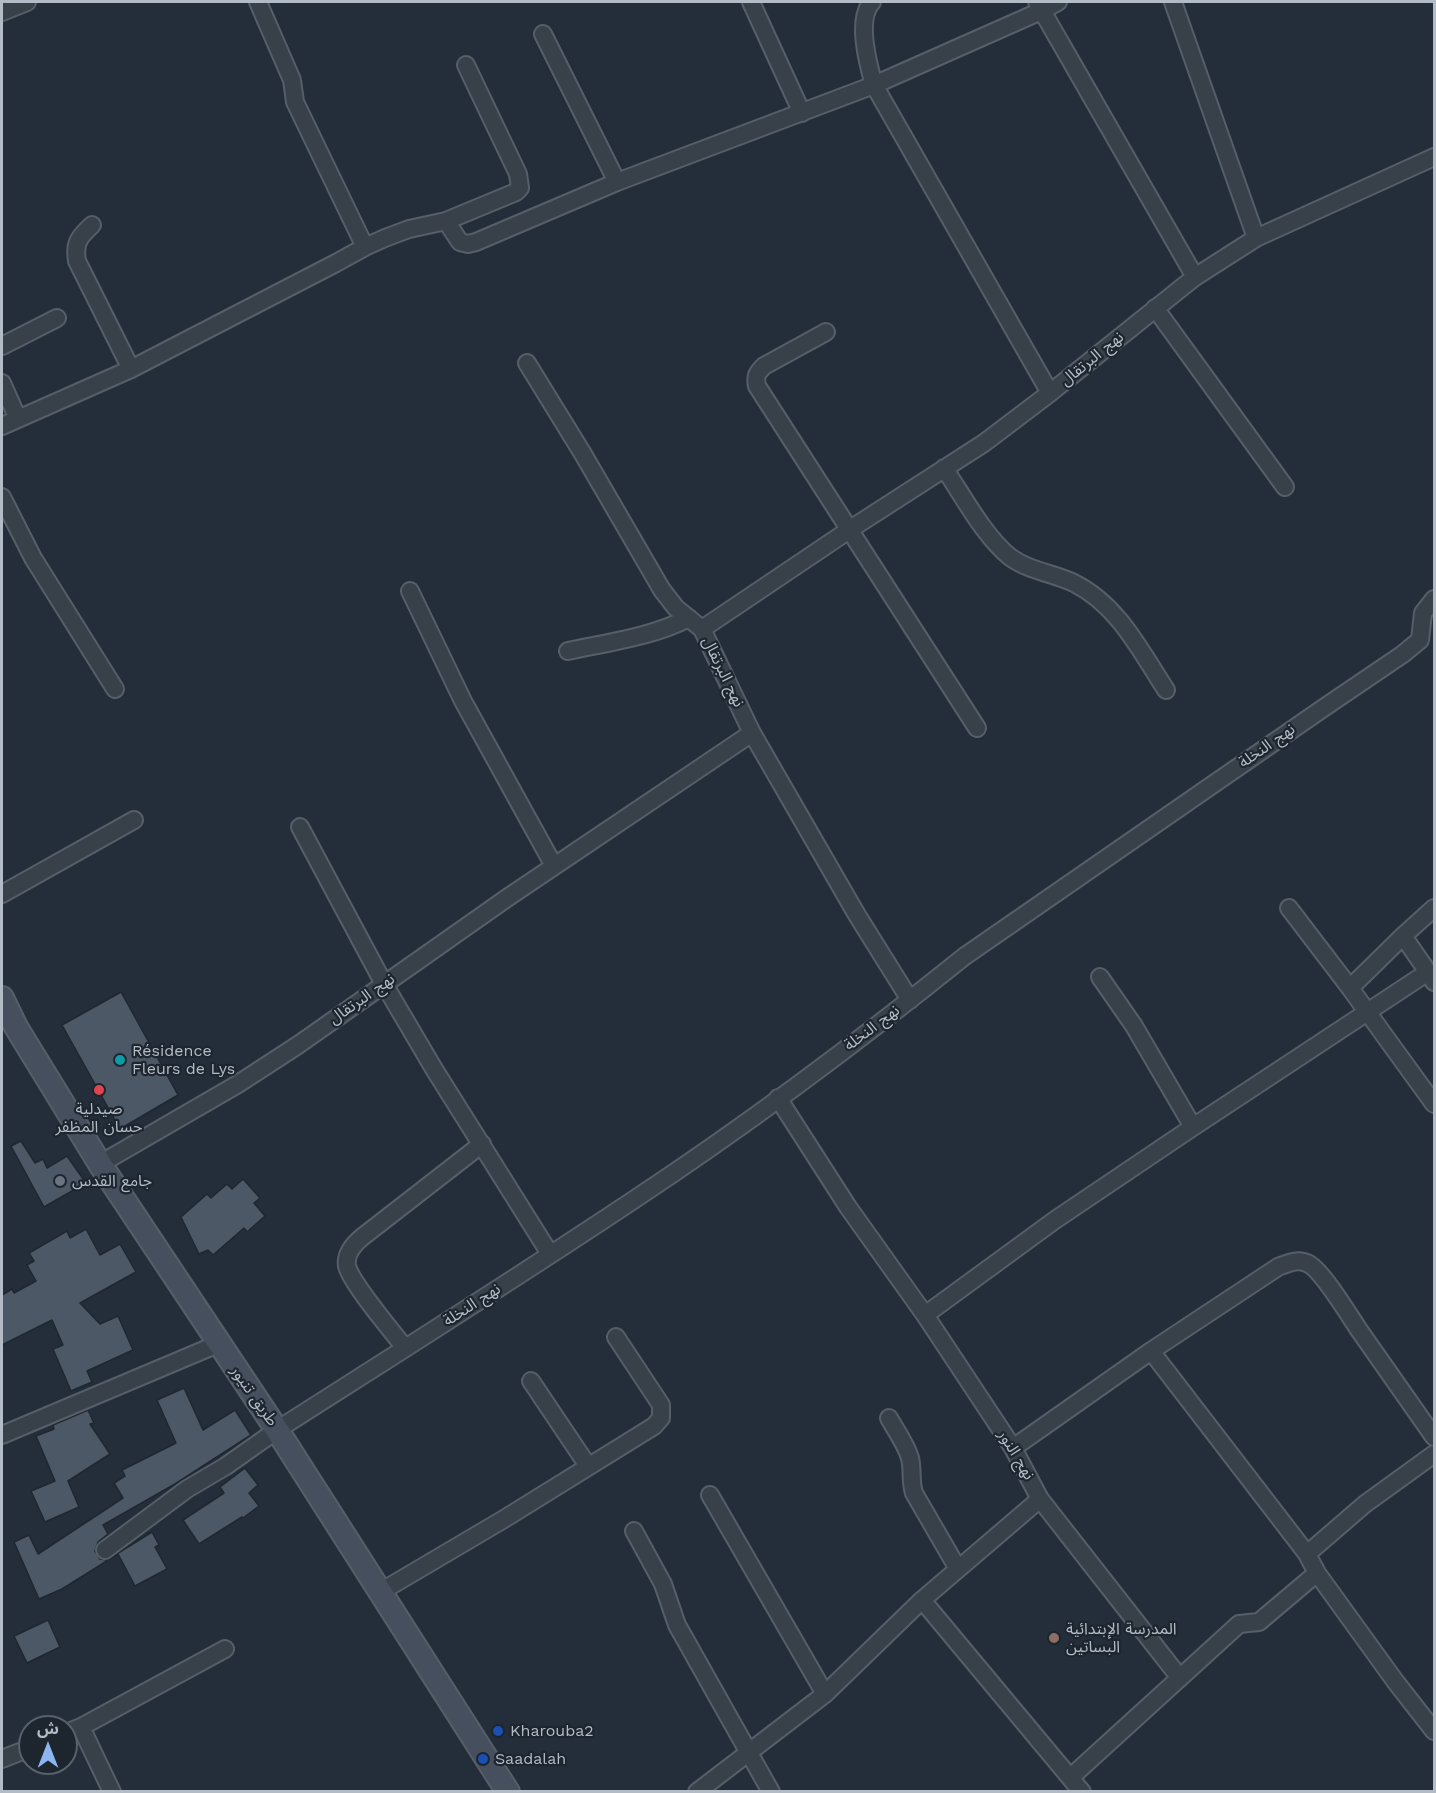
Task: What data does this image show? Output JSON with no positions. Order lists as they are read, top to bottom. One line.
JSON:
{"streets":{"main road":["طريق تنيور"],"street":["نهج البرتقال","نهج النخلة","نهج النور"]},"crossings":[["نهج البرتقال","طريق تنيور"],["نهج النخلة","طريق تنيور"],["نهج النخلة","نهج النور"]],"places":["Résidence Fleurs de Lys","صيدلية حسان المظفر","جامع القدس","المدرسة الإبتدائية البساتين","Kharouba2","Saadalah"],"north":"top"}
